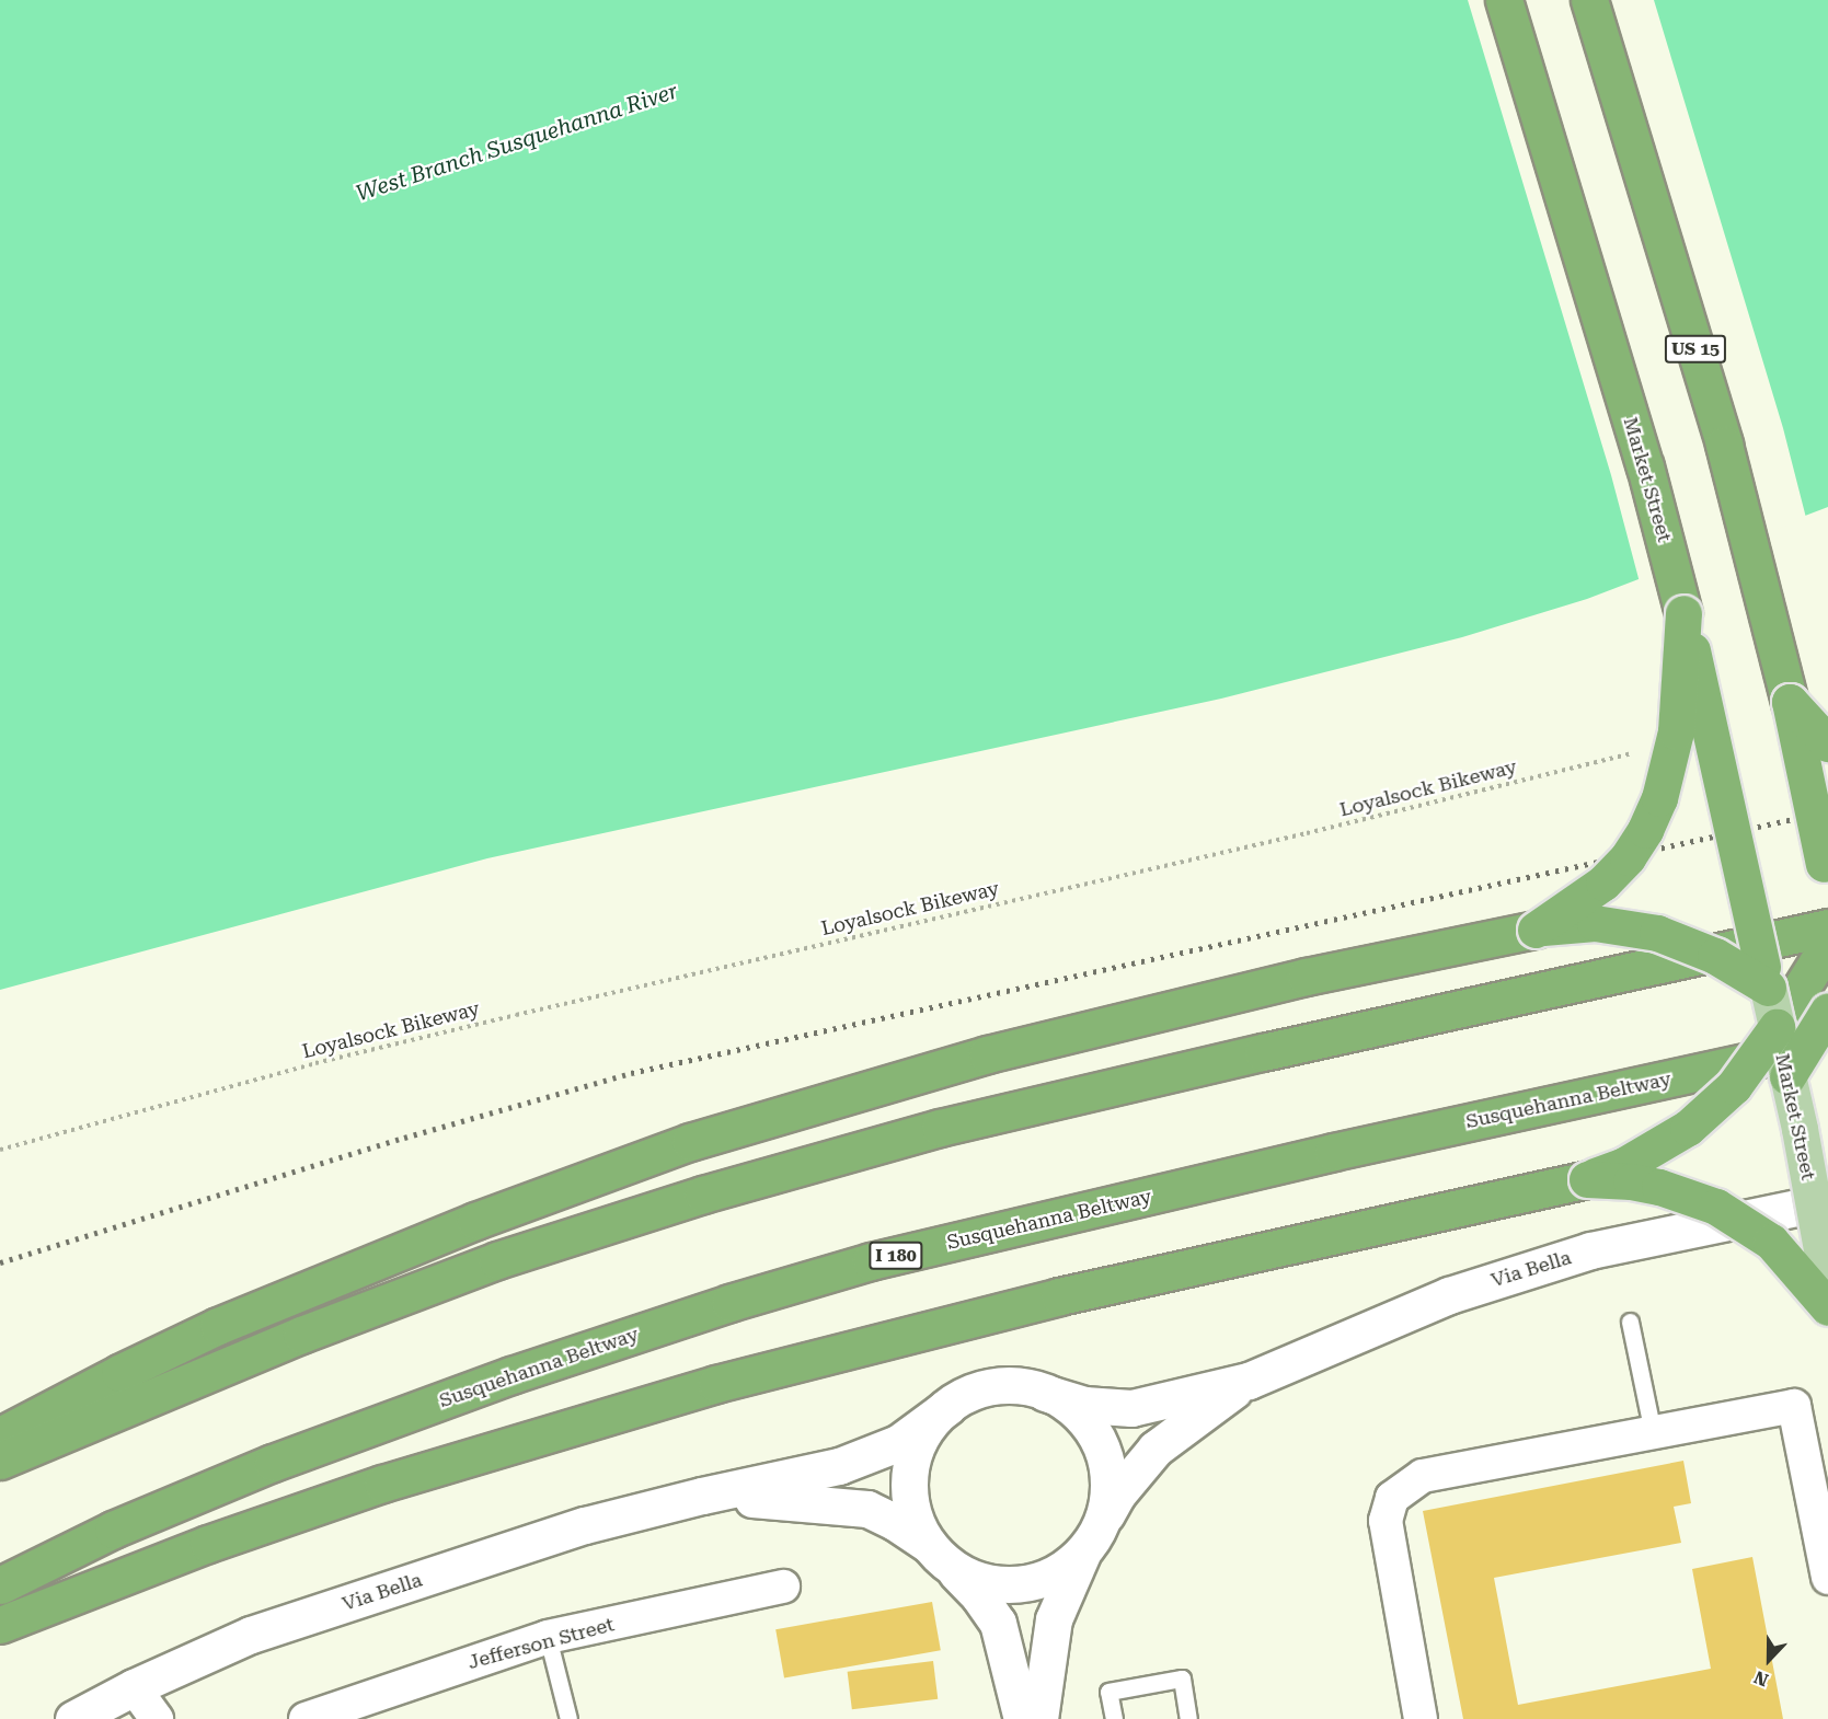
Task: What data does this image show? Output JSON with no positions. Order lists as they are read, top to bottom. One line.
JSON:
{"streets":{"highway":["US 15","Market Street","Susquehanna Beltway","I 180"],"main road":["Via Bella"],"street":["Jefferson Street"],"path":["Loyalsock Bikeway"]},"crossings":[["Market Street","Susquehanna Beltway"]],"water":["West Branch Susquehanna River"],"north":"bottom"}
